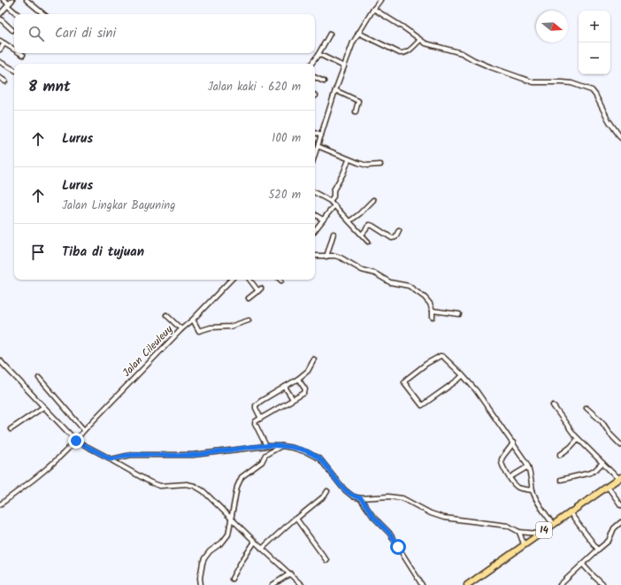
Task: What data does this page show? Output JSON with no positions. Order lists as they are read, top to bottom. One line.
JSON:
{"streets":{"highway":["14"],"street":["Jalan Cileuleuy"]},"north":"right","page":{"map_buttons":["+","−"],"search":"Cari di sini","heading":["8 mnt","Jalan kaki · 620 m"],"list":[["Lurus","100 m"],["Lurus","Jalan Lingkar Bayuning","520 m"],"Tiba di tujuan"]}}
